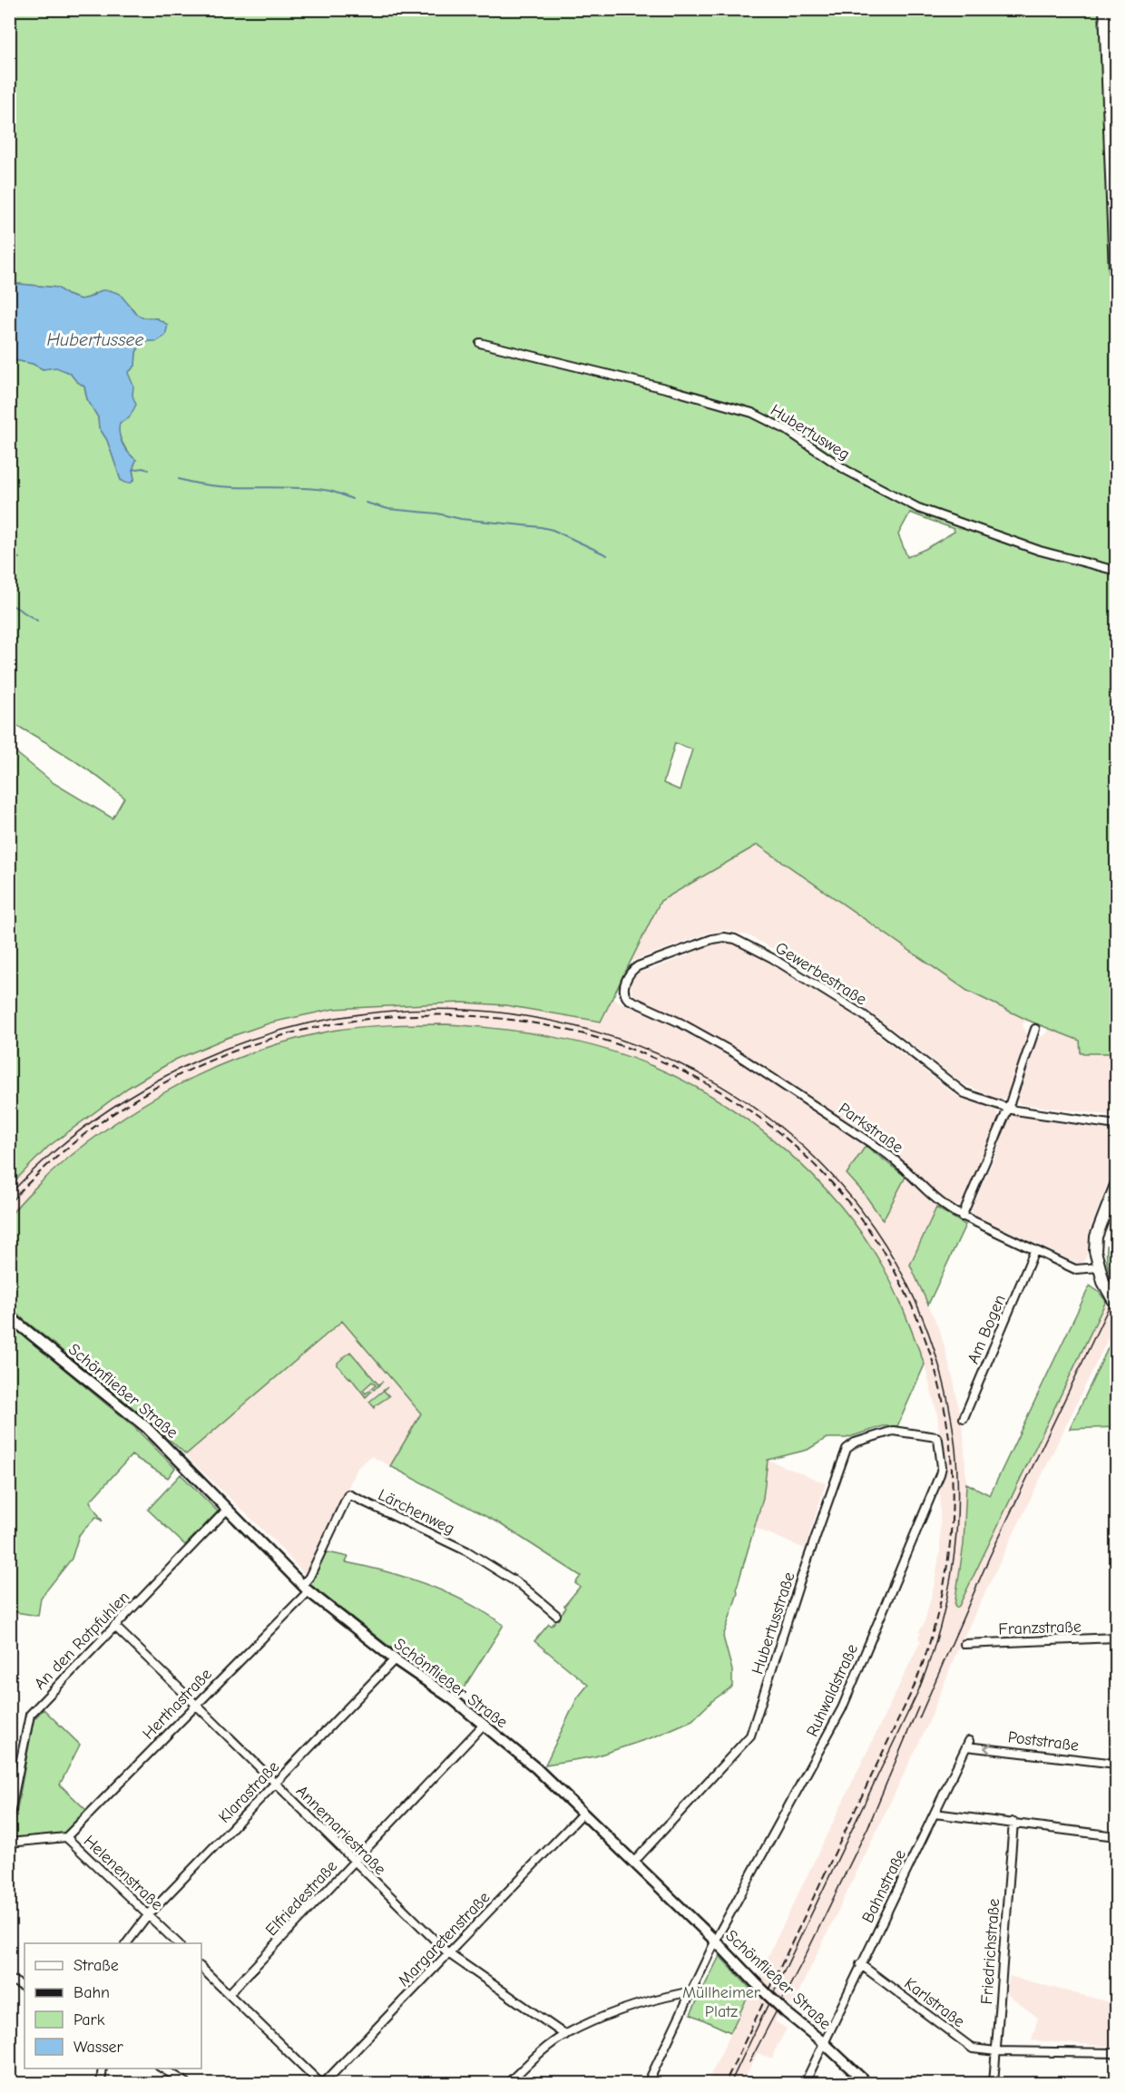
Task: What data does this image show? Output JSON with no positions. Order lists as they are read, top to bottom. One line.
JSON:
{"streets":{"main road":["Schönfließer Straße"],"street":["Hubertusweg","Gewerbestraße","Parkstraße","Am Bogen","Lärchenweg","Hubertusstraße","Franzstraße","An den Rotpfuhlen","Ruhwaldstraße","Herthastraße","Poststraße","Klarastraße","Annemariestraße","Helenenstraße","Bahnstraße","Elfriedestraße","Margaretenstraße","Friedrichstraße","Karlstraße"]},"crossings":[["Gewerbestraße","Parkstraße"],["Parkstraße","Am Bogen"],["Schönfließer Straße","Lärchenweg"],["Schönfließer Straße","Hubertusstraße"],["Schönfließer Straße","An den Rotpfuhlen"],["Schönfließer Straße","Ruhwaldstraße"],["Schönfließer Straße","Herthastraße"],["Schönfließer Straße","Klarastraße"],["Schönfließer Straße","Bahnstraße"],["Schönfließer Straße","Elfriedestraße"],["Schönfließer Straße","Margaretenstraße"],["Lärchenweg","Herthastraße"],["Hubertusstraße","Ruhwaldstraße"],["An den Rotpfuhlen","Annemariestraße"],["Herthastraße","Annemariestraße"],["Herthastraße","Helenenstraße"],["Poststraße","Bahnstraße"],["Klarastraße","Annemariestraße"],["Klarastraße","Helenenstraße"],["Annemariestraße","Elfriedestraße"],["Annemariestraße","Margaretenstraße"],["Bahnstraße","Karlstraße"],["Friedrichstraße","Karlstraße"]],"one_way":["Poststraße"],"water":["Hubertussee"],"parks":["Müllheimer Platz"],"legend":["Straße","Bahn","Park","Wasser"]}
